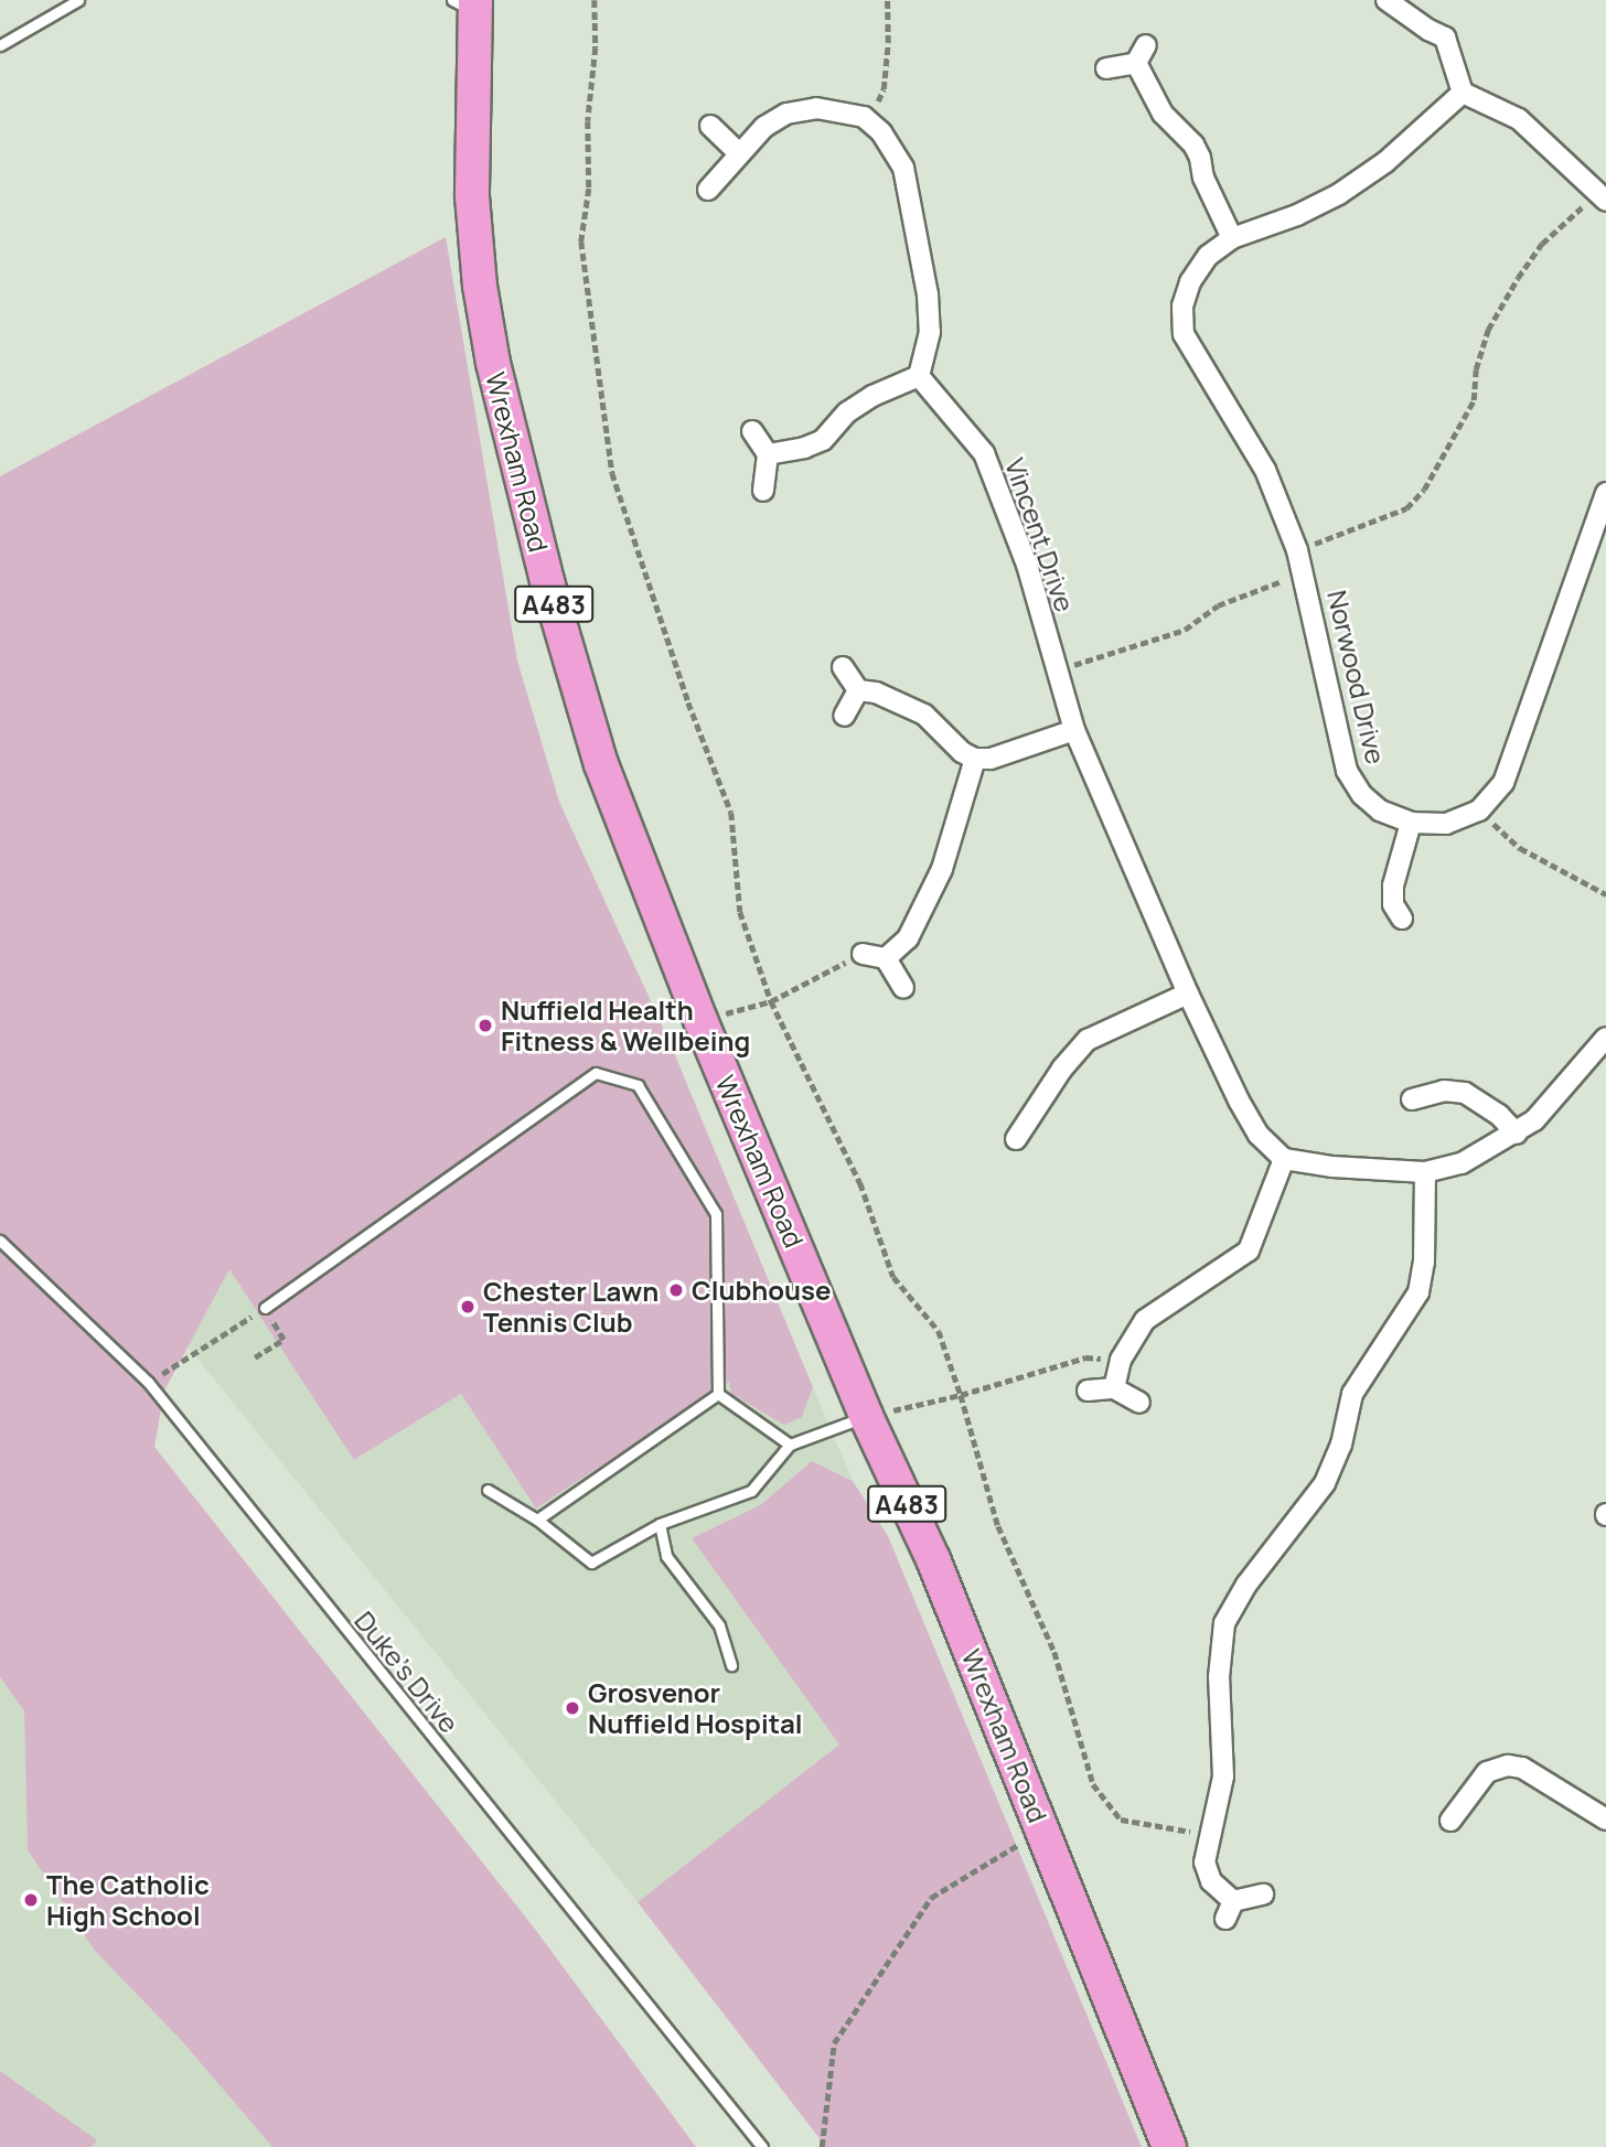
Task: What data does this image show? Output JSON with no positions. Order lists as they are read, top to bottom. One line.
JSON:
{"streets":{"highway":["Wrexham Road","A483"],"street":["Vincent Drive","Norwood Drive"],"lane":["Duke's Drive"]},"places":["Nuffield Health Fitness & Wellbeing","Clubhouse","Chester Lawn Tennis Club","Grosvenor Nuffield Hospital","The Catholic High School"]}
